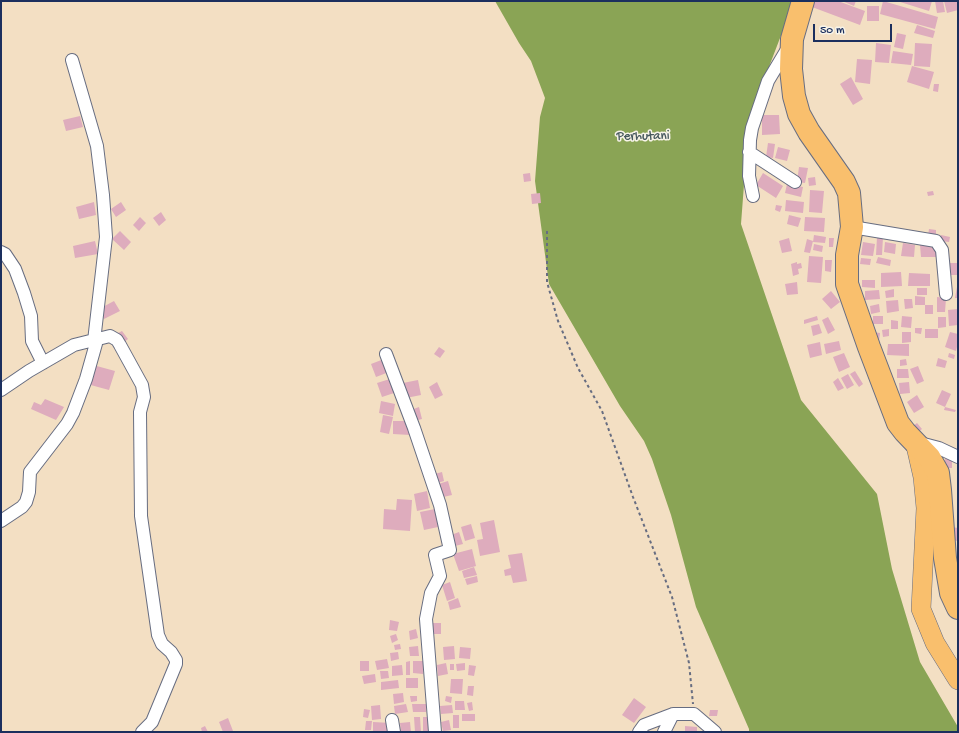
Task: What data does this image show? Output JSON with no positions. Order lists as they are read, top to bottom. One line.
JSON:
{"parks":["Perhutani"],"scale_bar":"50 m"}
